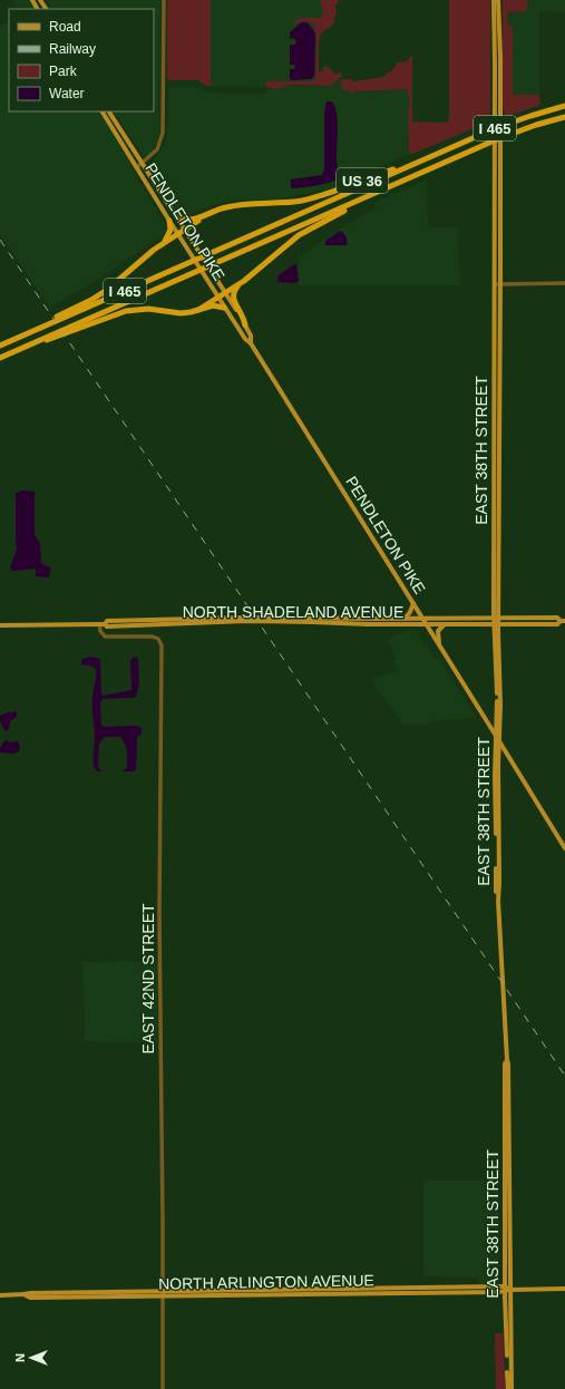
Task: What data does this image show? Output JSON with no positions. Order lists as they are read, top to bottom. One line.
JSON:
{"streets":{"highway":["I 465","US 36"],"main road":["PENDLETON PIKE","EAST 38TH STREET","NORTH SHADELAND AVENUE","NORTH ARLINGTON AVENUE"],"street":["EAST 42ND STREET"]},"crossings":[["I 465","US 36"],["US 36","PENDLETON PIKE"],["PENDLETON PIKE","EAST 38TH STREET"],["PENDLETON PIKE","NORTH SHADELAND AVENUE"],["EAST 38TH STREET","NORTH SHADELAND AVENUE"],["EAST 38TH STREET","NORTH ARLINGTON AVENUE"],["NORTH SHADELAND AVENUE","EAST 42ND STREET"],["EAST 42ND STREET","NORTH ARLINGTON AVENUE"]],"legend":["Road","Railway","Park","Water"],"north":"left"}
